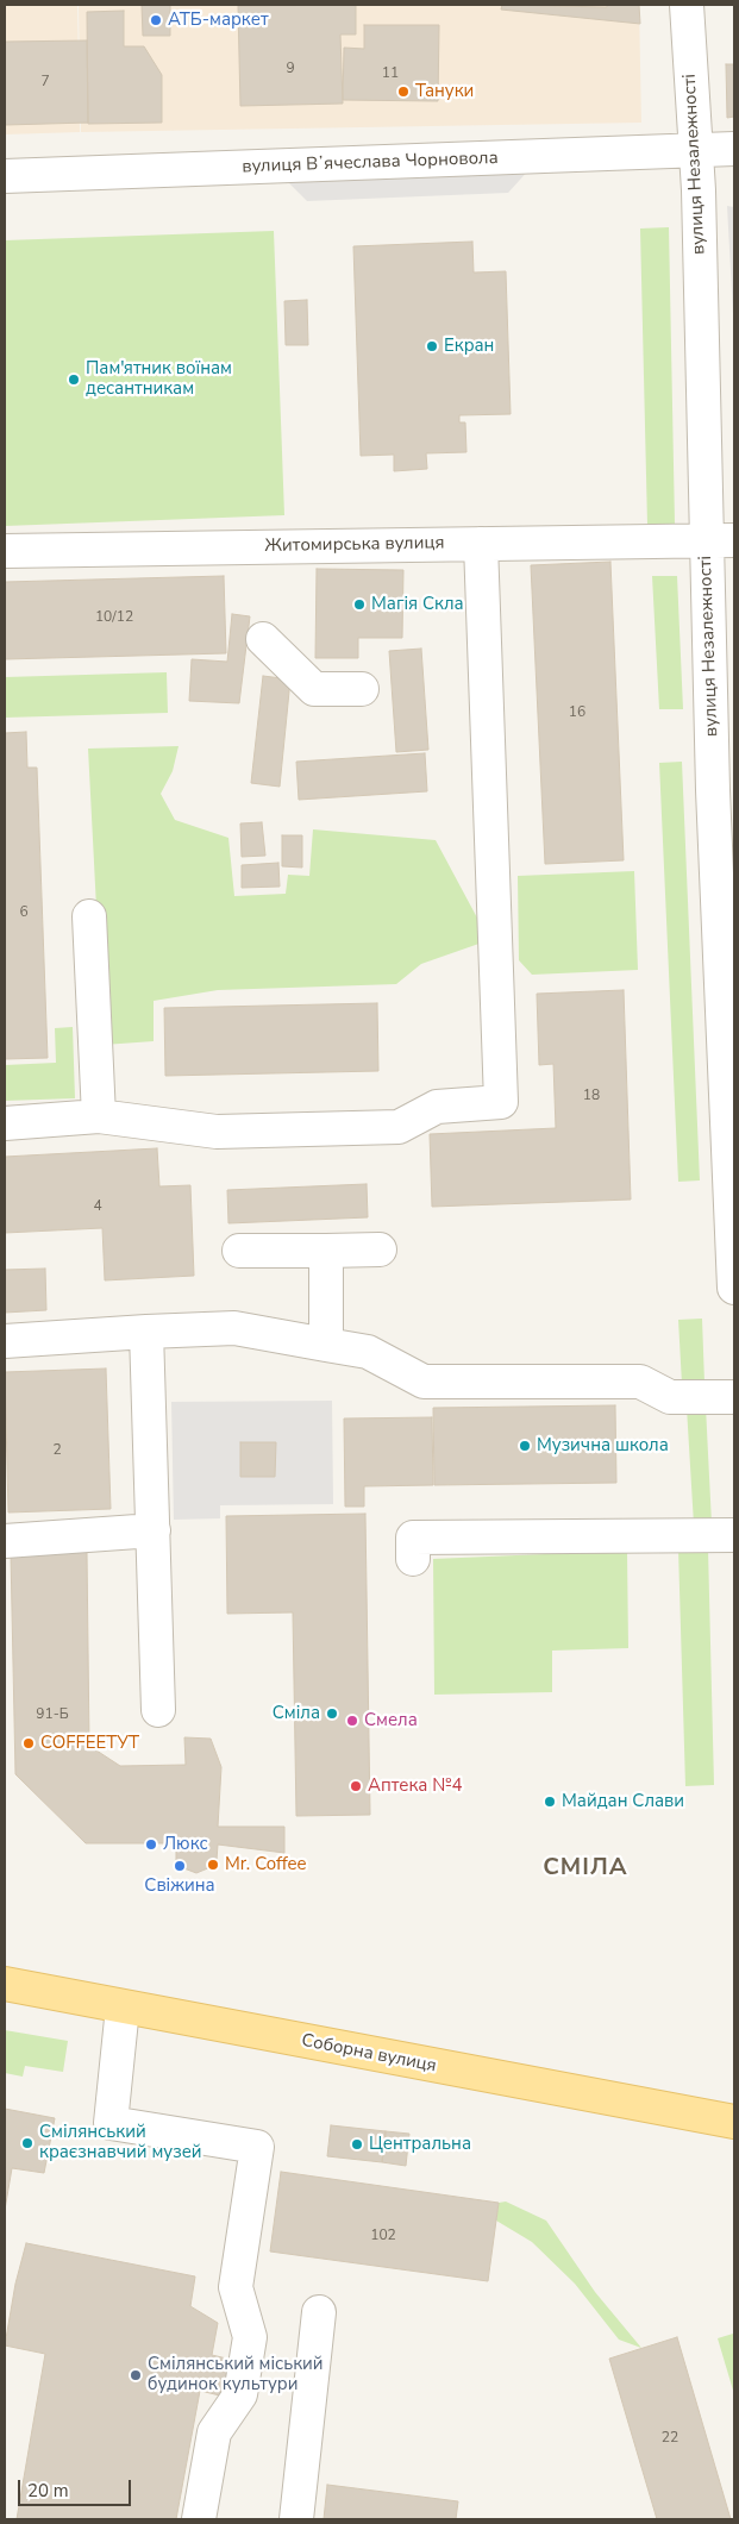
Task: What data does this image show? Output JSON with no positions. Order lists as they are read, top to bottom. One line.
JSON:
{"streets":{"main road":["Соборна вулиця"],"street":["вулиця Вʼячеслава Чорновола","вулиця Незалежності","Житомирська вулиця"]},"crossings":[["вулиця Вʼячеслава Чорновола","вулиця Незалежності"],["вулиця Незалежності","Житомирська вулиця"]],"districts":["СМІЛА"],"places":["АТБ-маркет","Тануки","Екран","Пам'ятник воїнам десантникам","Магія Скла","Музична школа","Сміла","Смела","COFFEEТУТ","Аптека №4","Майдан Слави","Люкс","Mr. Coffee","Свіжина","Смілянський краєзнавчий музей","Центральна","Смілянський міський будинок культури"],"house_numbers":["9","11","7","10/12","16","6","18","4","2","91-Б","102","22"],"scale_bar":"20 m"}
